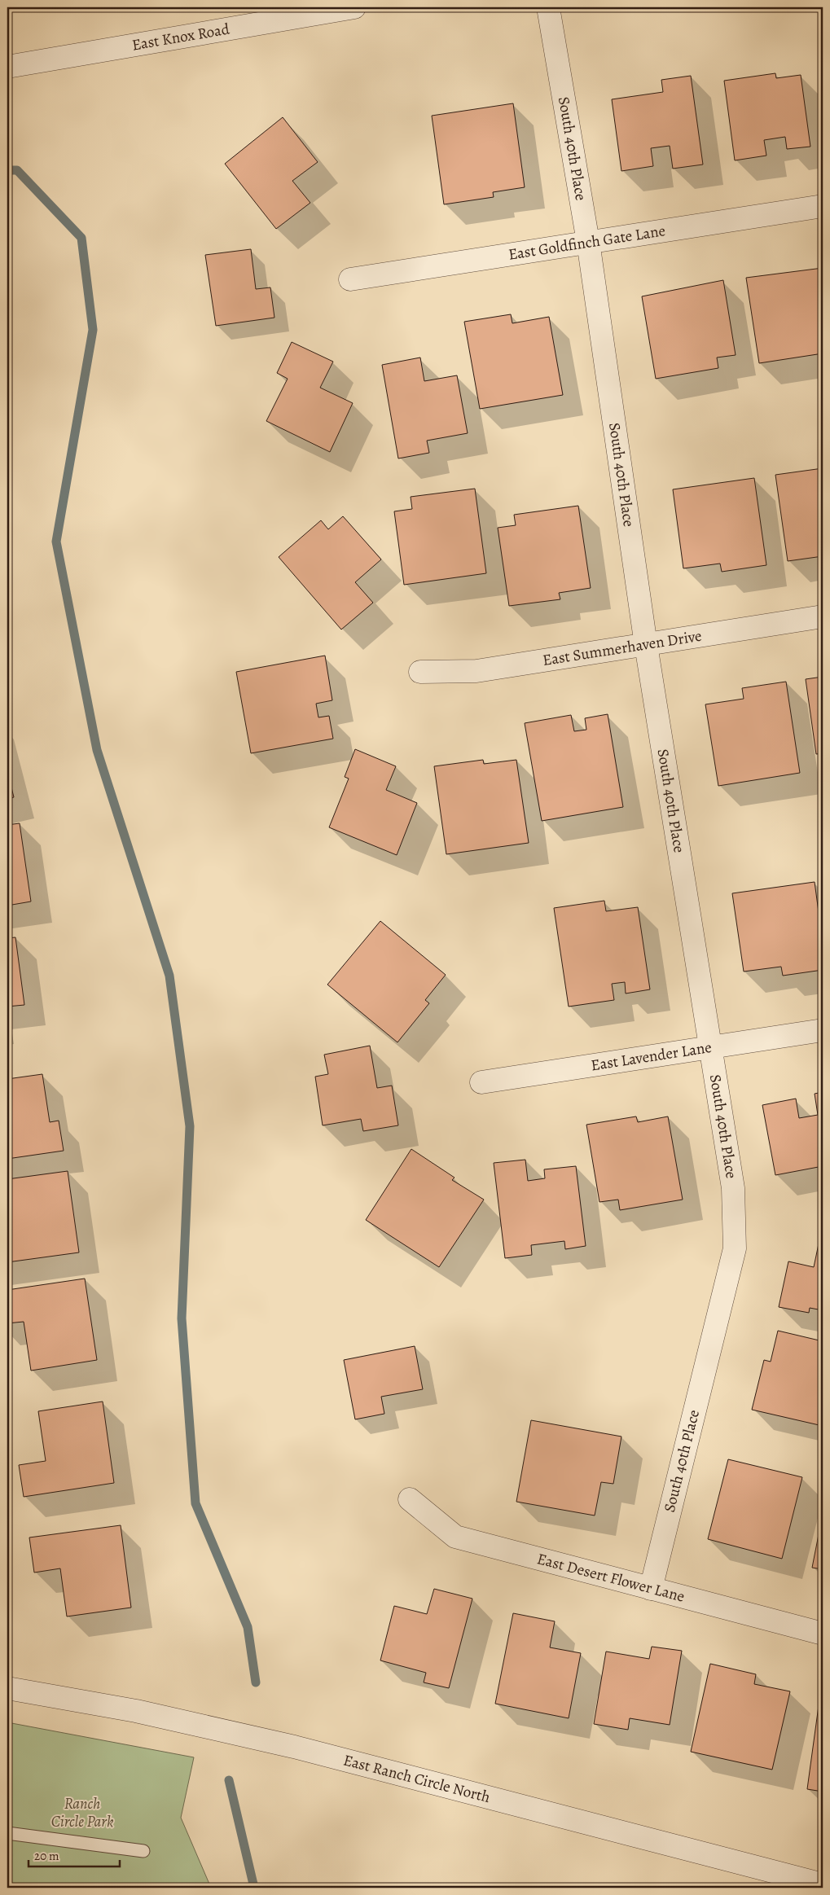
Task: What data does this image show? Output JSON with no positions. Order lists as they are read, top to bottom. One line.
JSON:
{"streets":{"street":["East Knox Road","South 40th Place","East Goldfinch Gate Lane","East Summerhaven Drive","East Lavender Lane","East Desert Flower Lane","East Ranch Circle North"]},"crossings":[["South 40th Place","East Goldfinch Gate Lane"],["South 40th Place","East Summerhaven Drive"],["South 40th Place","East Lavender Lane"],["South 40th Place","East Desert Flower Lane"]],"parks":["Ranch Circle Park"],"scale_bar":"20 m"}
